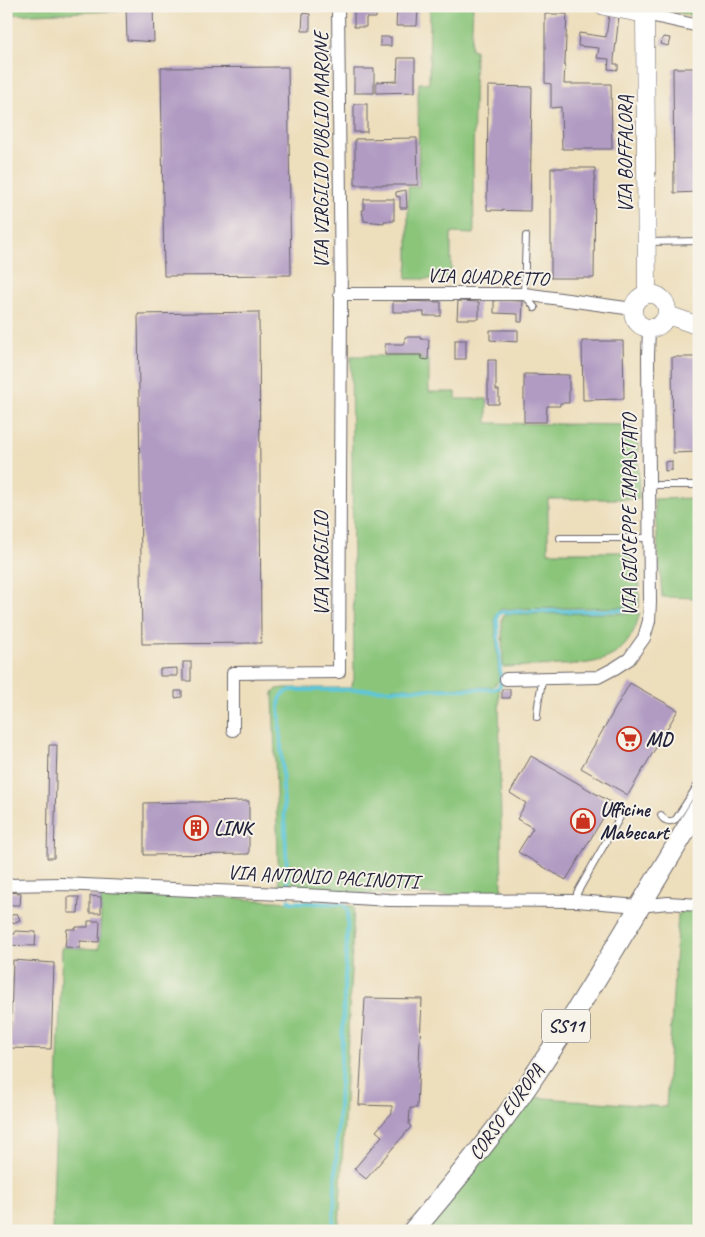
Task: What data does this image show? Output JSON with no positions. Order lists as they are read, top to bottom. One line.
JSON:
{"streets":{"main road":["SS11","CORSO EUROPA"],"street":["VIA VIRGILIO PUBLIO MARONE","VIA BOFFALORA","VIA QUADRETTO","VIA GIUSEPPE IMPASTATO","VIA VIRGILIO","VIA ANTONIO PACINOTTI"]},"crossings":[["VIA VIRGILIO PUBLIO MARONE","VIA QUADRETTO"],["VIA VIRGILIO PUBLIO MARONE","VIA VIRGILIO"],["VIA BOFFALORA","VIA QUADRETTO"],["VIA BOFFALORA","VIA GIUSEPPE IMPASTATO"],["VIA QUADRETTO","VIA GIUSEPPE IMPASTATO"],["VIA QUADRETTO","VIA VIRGILIO"],["VIA ANTONIO PACINOTTI","CORSO EUROPA"]],"places":{"supermarket":["MD"],"shop":["Ufficine Mabecart"],"building":["LINK"]}}
